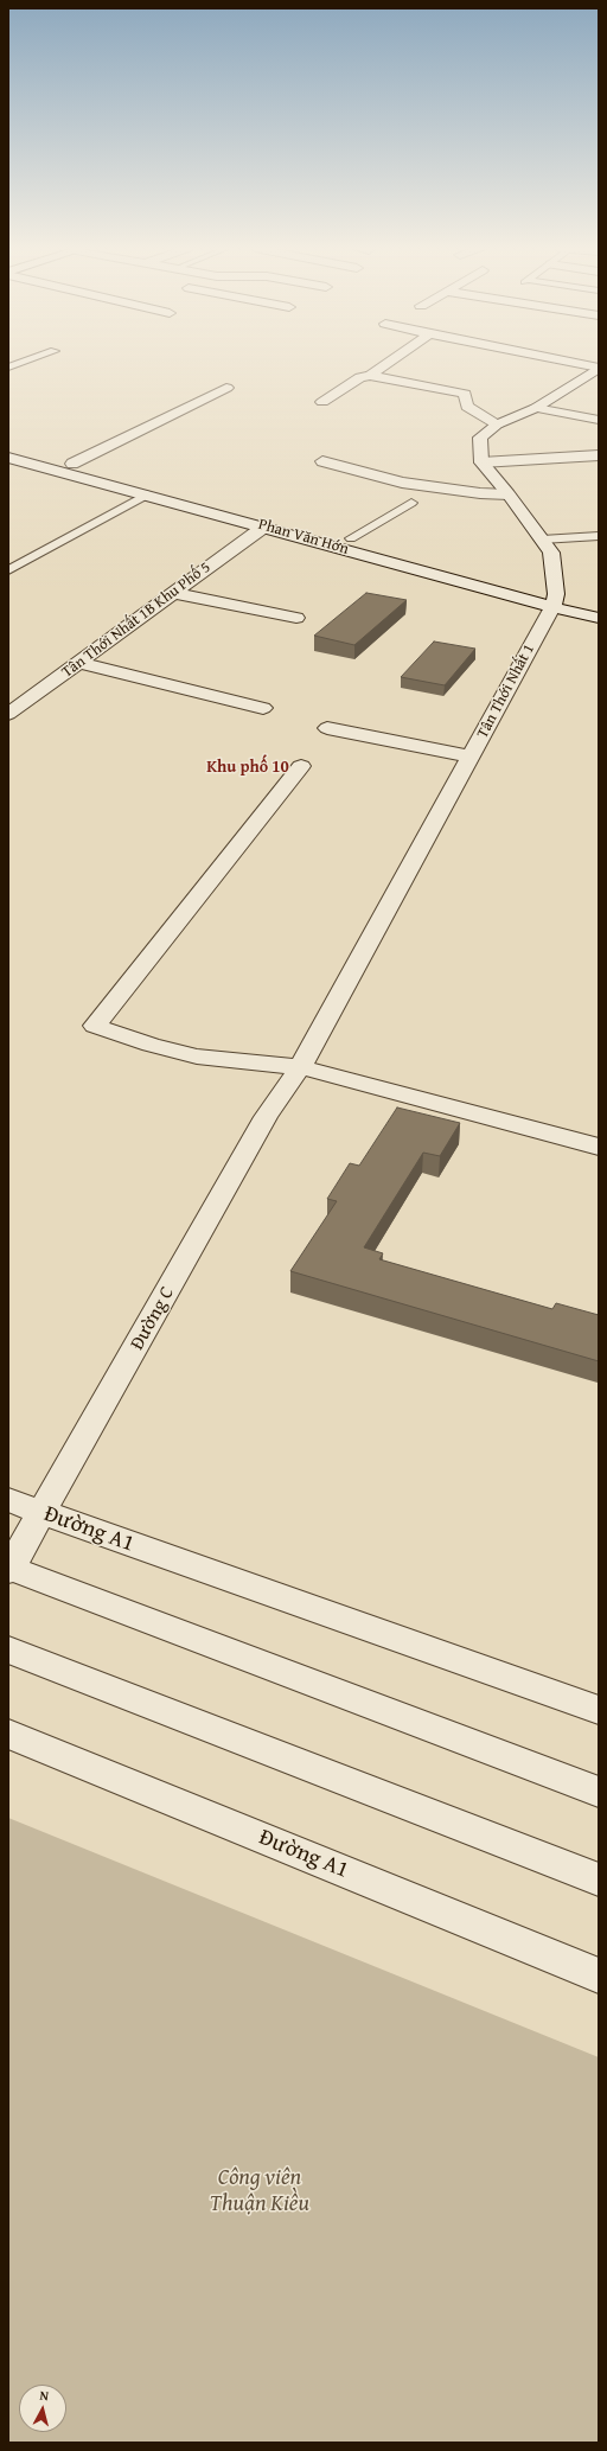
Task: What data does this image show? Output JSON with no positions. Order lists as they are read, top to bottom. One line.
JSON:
{"streets":{"street":["Phan Văn Hớn","Tân Thới Nhất 1B Khu Phố 5","Tân Thới Nhất 1","Đường C","Đường A1"]},"crossings":[["Phan Văn Hớn","Tân Thới Nhất 1B Khu Phố 5"],["Phan Văn Hớn","Tân Thới Nhất 1"],["Tân Thới Nhất 1","Đường C"],["Đường C","Đường A1"]],"districts":["Khu phố 10"],"parks":["Công viên Thuận Kiều"],"north":"top"}
